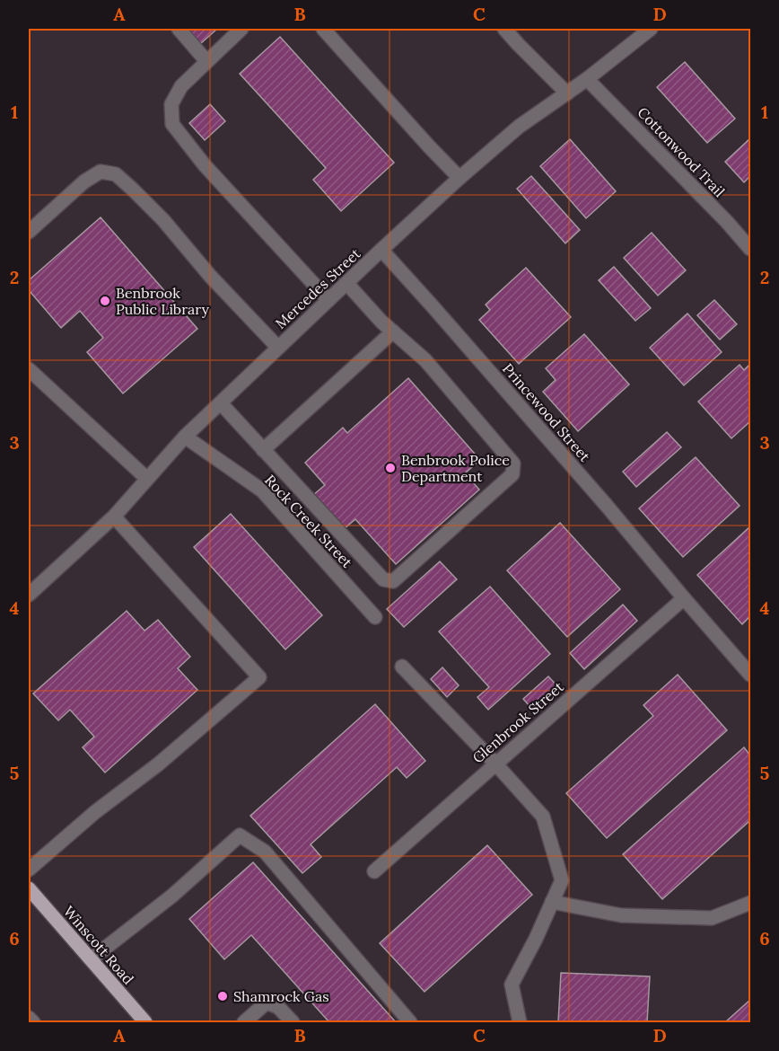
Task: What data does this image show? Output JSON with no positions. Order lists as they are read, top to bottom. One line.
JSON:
{"streets":{"main road":["Winscott Road"],"street":["Cottonwood Trail","Mercedes Street","Princewood Street","Rock Creek Street","Glenbrook Street"]},"crossings":[["Cottonwood Trail","Mercedes Street"],["Mercedes Street","Princewood Street"],["Mercedes Street","Rock Creek Street"],["Princewood Street","Glenbrook Street"]],"places":["Benbrook Public Library","Benbrook Police Department","Shamrock Gas"],"grid":{"columns":["A","B","C","D"],"rows":["1","2","3","4","5","6"]}}
